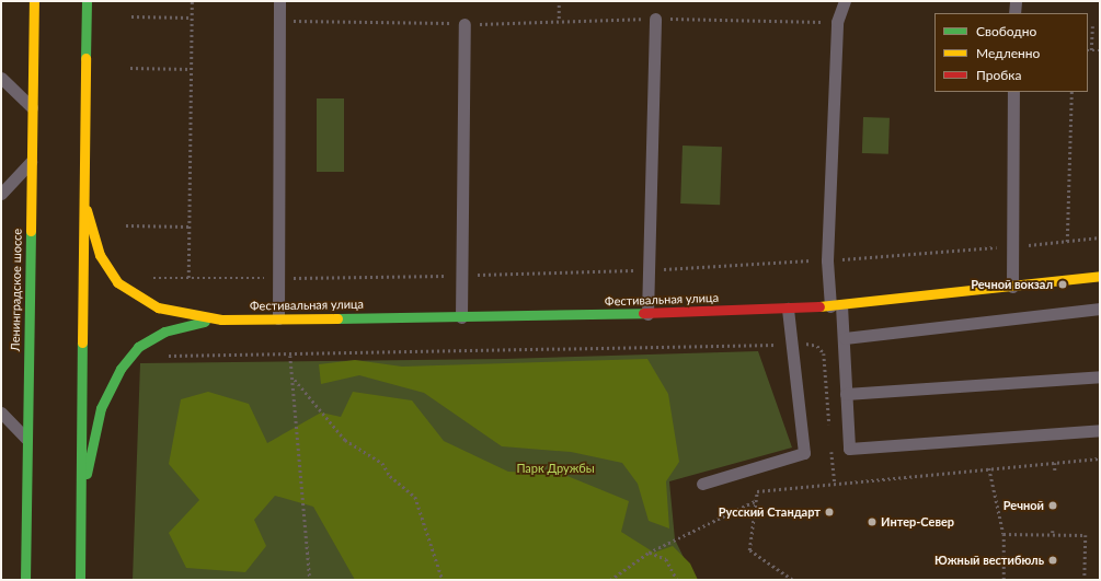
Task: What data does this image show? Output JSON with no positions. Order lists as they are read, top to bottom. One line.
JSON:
{"streets":{"street":["Ленинградское шоссе","Фестивальная улица"]},"parks":["Парк Дружбы"],"places":["Речной вокзал","Речной","Русский Стандарт","Интер-Север","Южный вестибюль"],"legend":["Свободно","Медленно","Пробка"]}
